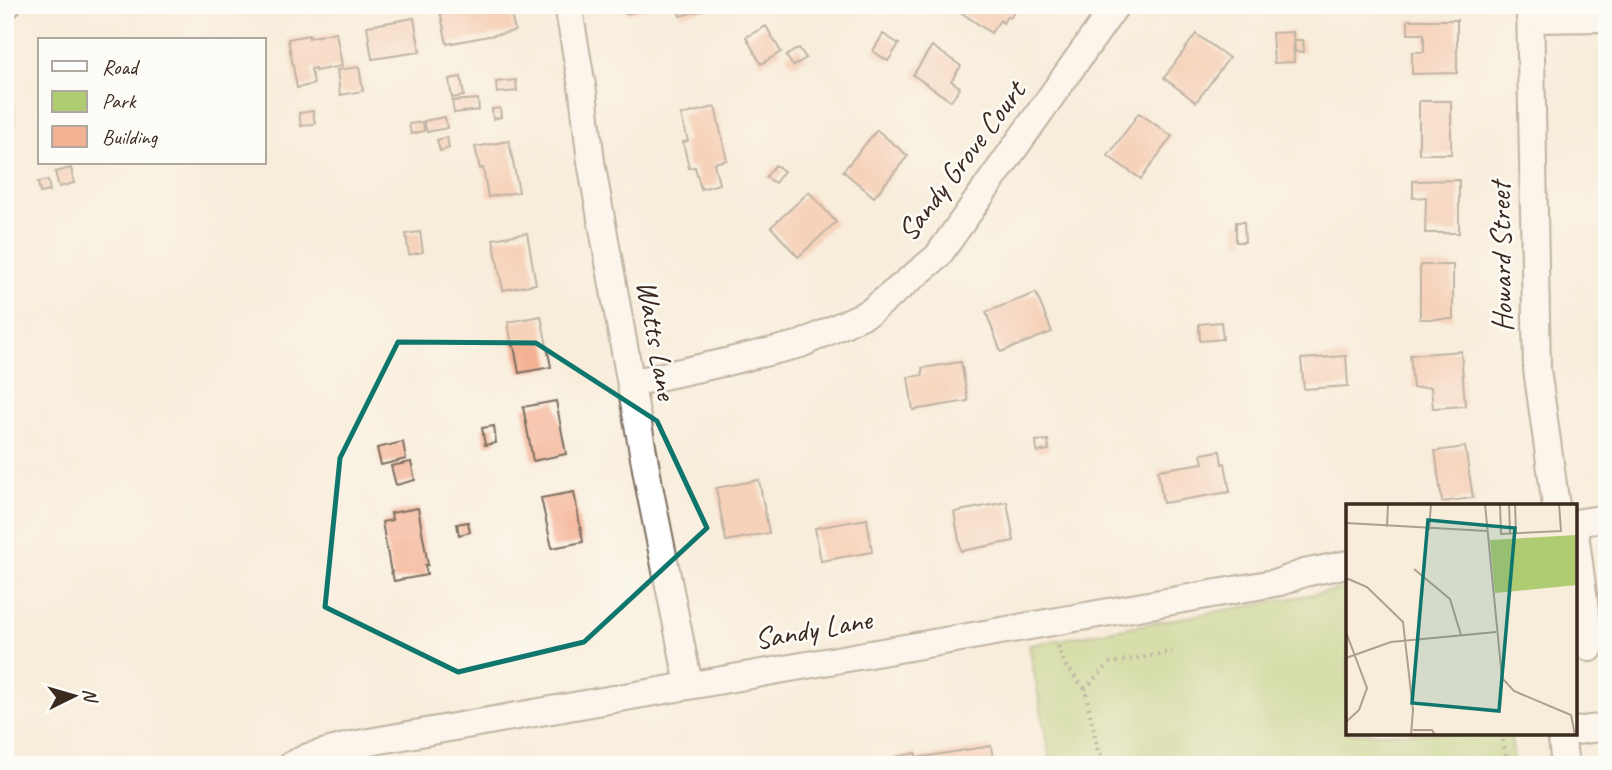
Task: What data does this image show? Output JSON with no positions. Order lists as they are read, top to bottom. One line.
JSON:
{"streets":{"street":["Sandy Grove Court","Howard Street","Watts Lane","Sandy Lane"]},"crossings":[["Sandy Grove Court","Watts Lane"],["Watts Lane","Sandy Lane"]],"legend":["Road","Park","Building"],"north":"right"}
